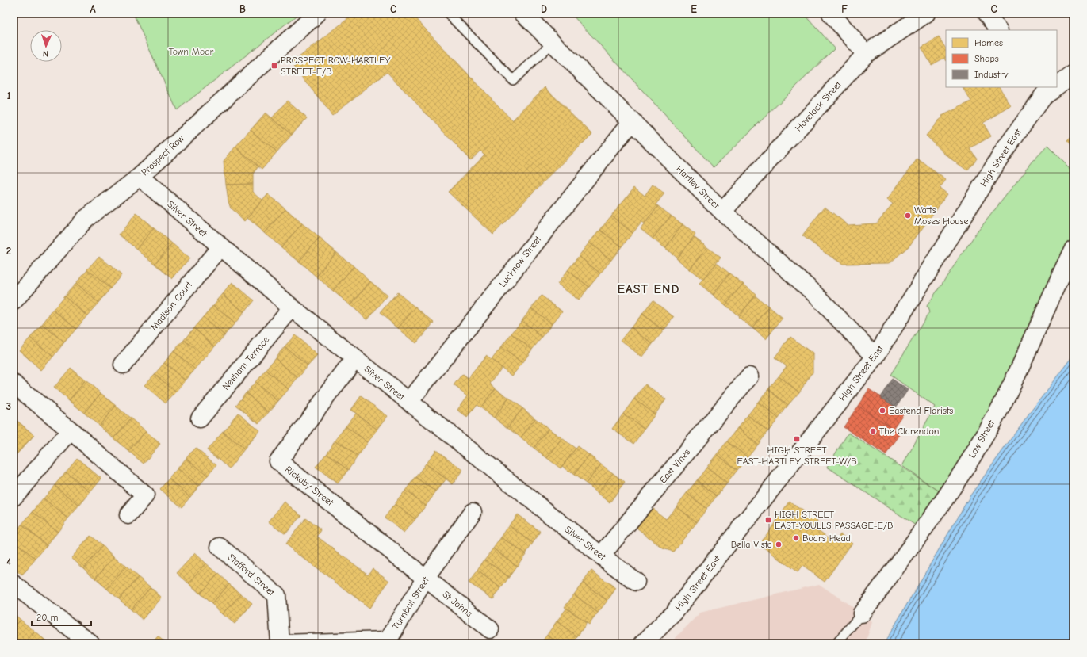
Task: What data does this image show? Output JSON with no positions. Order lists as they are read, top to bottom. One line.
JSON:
{"streets":{"street":["Havelock Street","Prospect Row","High Street East","Hartley Street","Silver Street","Lucknow Street","Madison Court","Nesham Terrace","Low Street","East Vines","Rickaby Street","Stafford Street","Turnbull Street","St Johns"]},"crossings":[["Havelock Street","Hartley Street"],["Prospect Row","Silver Street"],["High Street East","Hartley Street"],["Hartley Street","Lucknow Street"],["Silver Street","Lucknow Street"],["Silver Street","Madison Court"],["Silver Street","Nesham Terrace"],["Silver Street","East Vines"],["Silver Street","Rickaby Street"],["Rickaby Street","Turnbull Street"],["Rickaby Street","St Johns"],["Stafford Street","Turnbull Street"],["Turnbull Street","St Johns"]],"districts":["EAST END"],"parks":["Town Moor"],"places":{"transit":["PROSPECT ROW-HARTLEY STREET-E/B","HIGH STREET EAST-HARTLEY STREET-W/B","HIGH STREET EAST-YOULLS PASSAGE-E/B"],"other":["Watts Moses House","Eastend Florists","The Clarendon","Boars Head","Bella Vista"]},"legend":["Homes","Shops","Industry"],"scale_bar":"20 m","north":"bottom","grid":{"columns":["A","B","C","D","E","F","G"],"rows":["1","2","3","4"]}}
